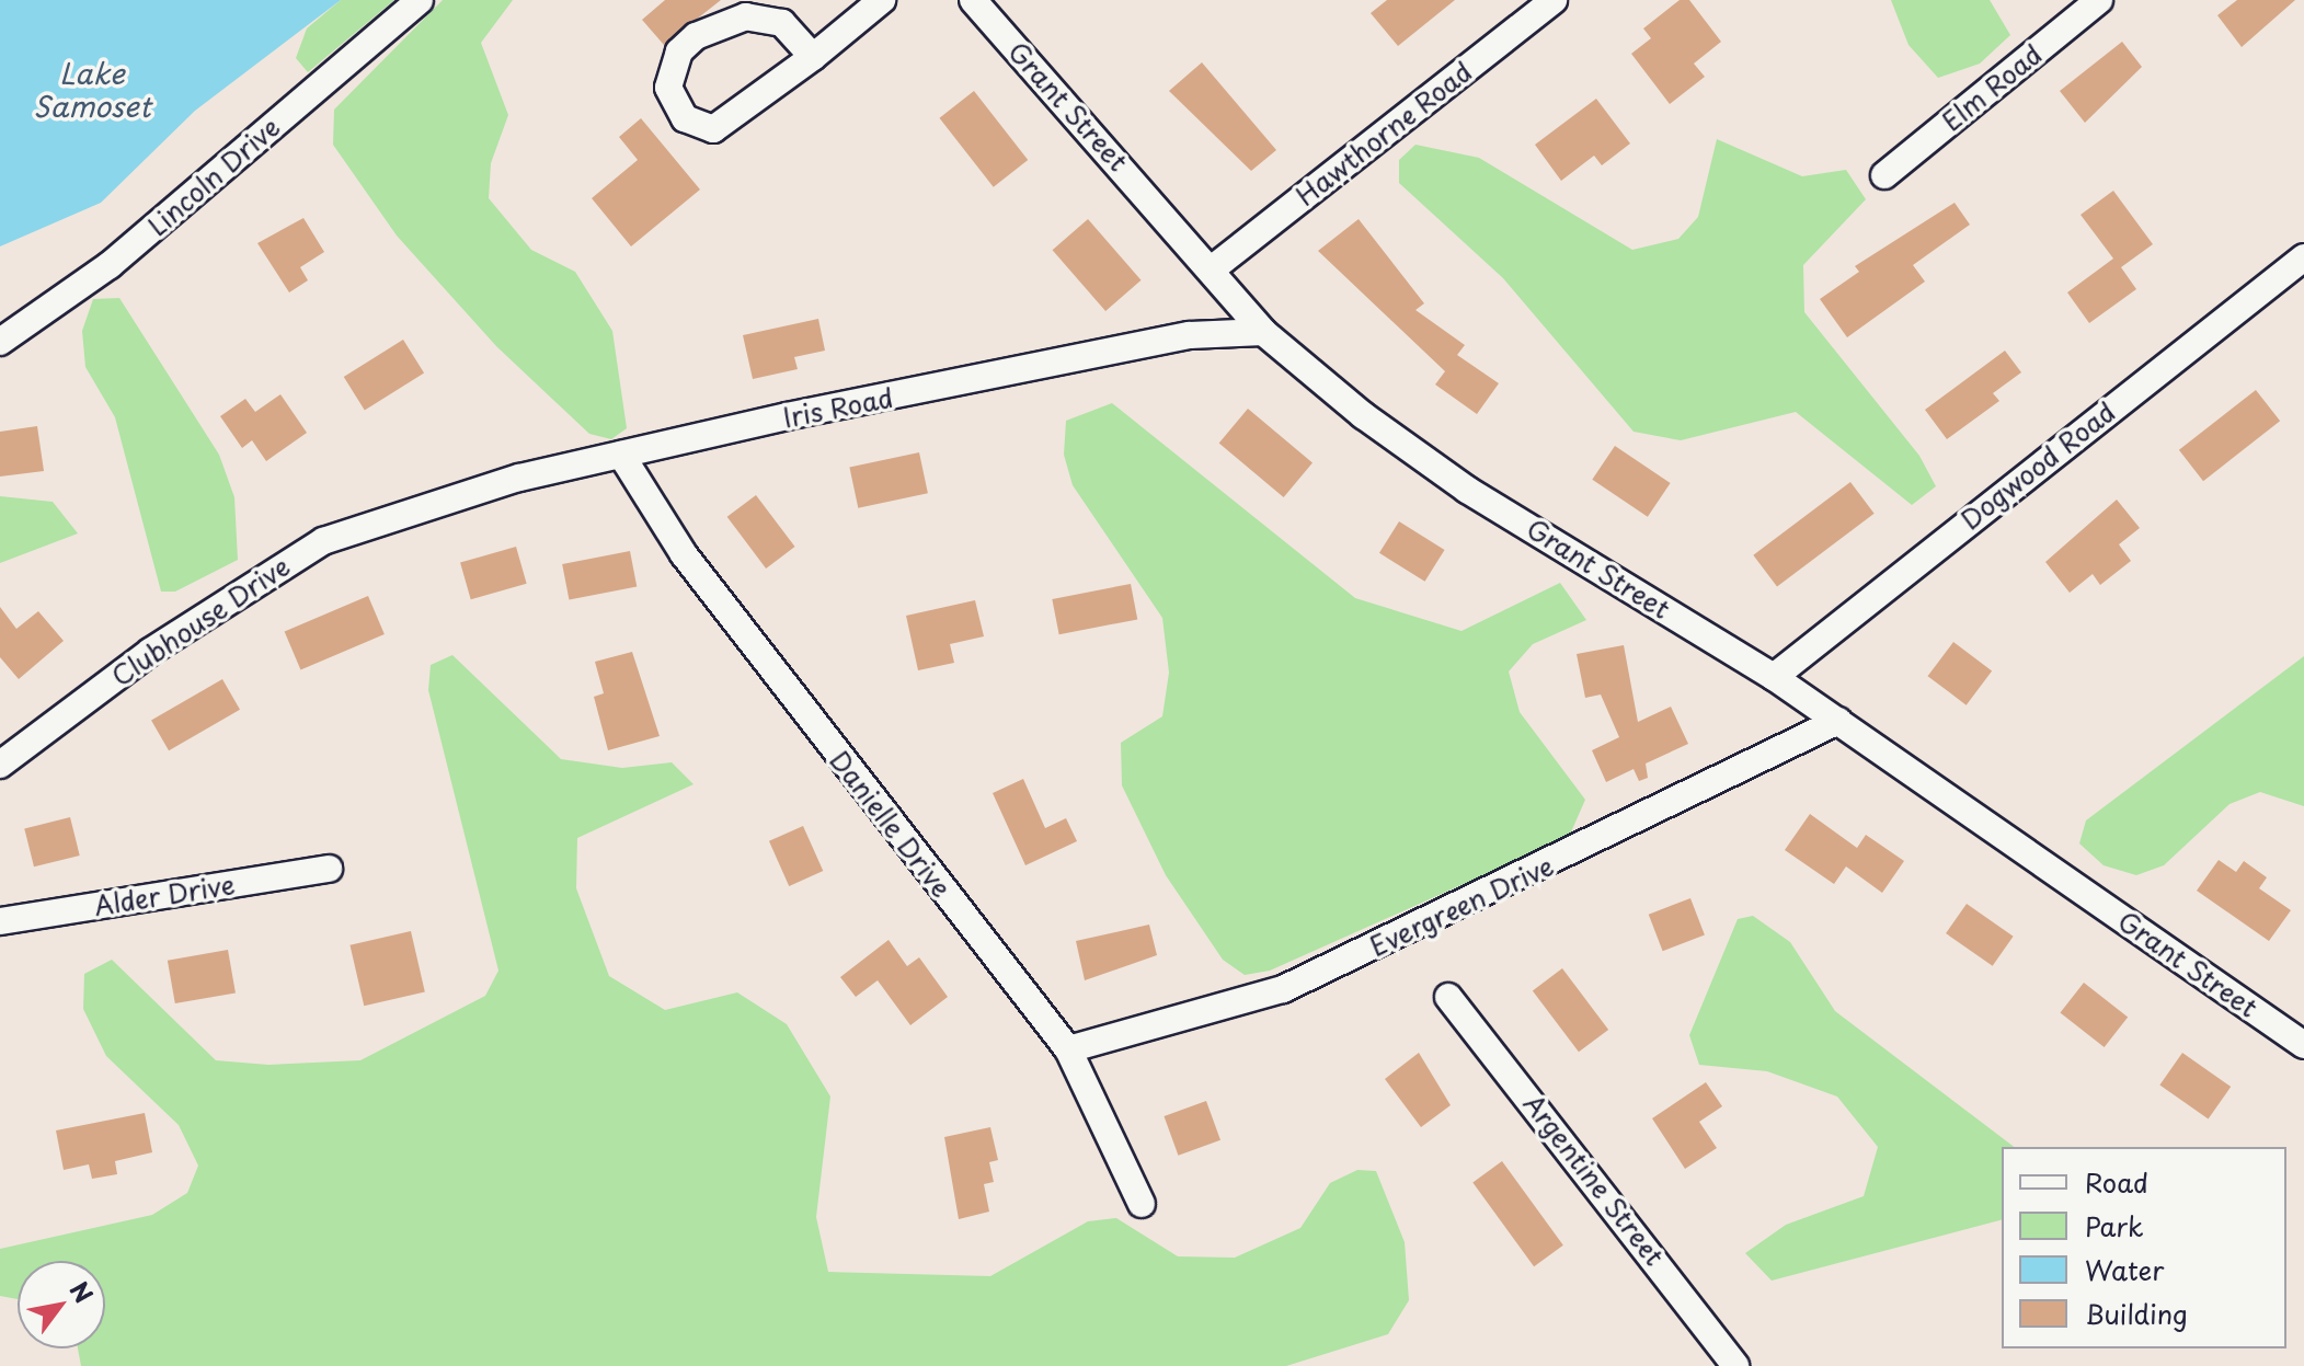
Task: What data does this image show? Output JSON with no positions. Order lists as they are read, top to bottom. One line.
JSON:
{"streets":{"street":["Elm Road","Grant Street","Hawthorne Road","Lincoln Drive","Iris Road","Dogwood Road","Clubhouse Drive","Danielle Drive","Alder Drive","Evergreen Drive","Argentine Street"]},"crossings":[["Grant Street","Hawthorne Road"],["Grant Street","Iris Road"],["Grant Street","Dogwood Road"],["Grant Street","Evergreen Drive"],["Iris Road","Clubhouse Drive"],["Iris Road","Danielle Drive"],["Danielle Drive","Evergreen Drive"]],"water":["Lake Samoset"],"legend":["Road","Park","Water","Building"],"north":"top right"}
